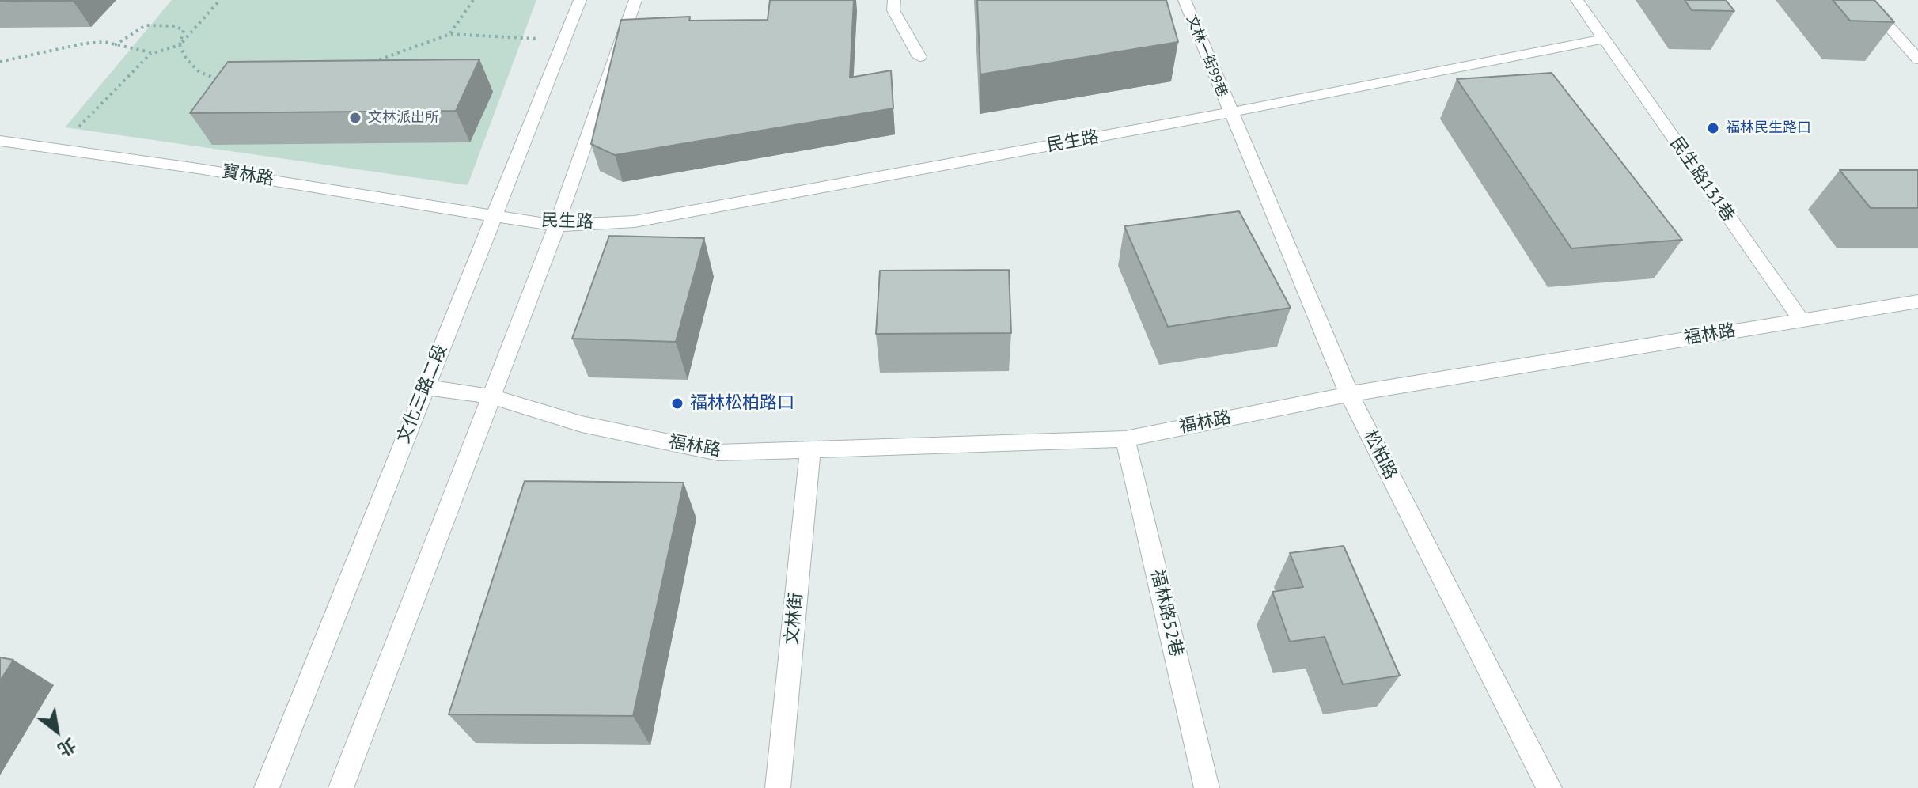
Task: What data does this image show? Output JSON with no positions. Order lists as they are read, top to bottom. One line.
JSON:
{"streets":{"street":["文林一街99巷","民生路","寶林路","民生路131巷","福林路","文化三路二段","松柏路","福林路52巷","文林街"]},"crossings":[["文林一街99巷","民生路"],["文林一街99巷","松柏路"],["民生路","寶林路"],["民生路","民生路131巷"],["民生路","文化三路二段"],["民生路","松柏路"],["寶林路","文化三路二段"],["民生路131巷","福林路"],["福林路","文化三路二段"],["福林路","松柏路"],["福林路","福林路52巷"],["福林路","文林街"]],"places":["文林派出所","福林民生路口","福林松柏路口"],"north":"bottom right"}
